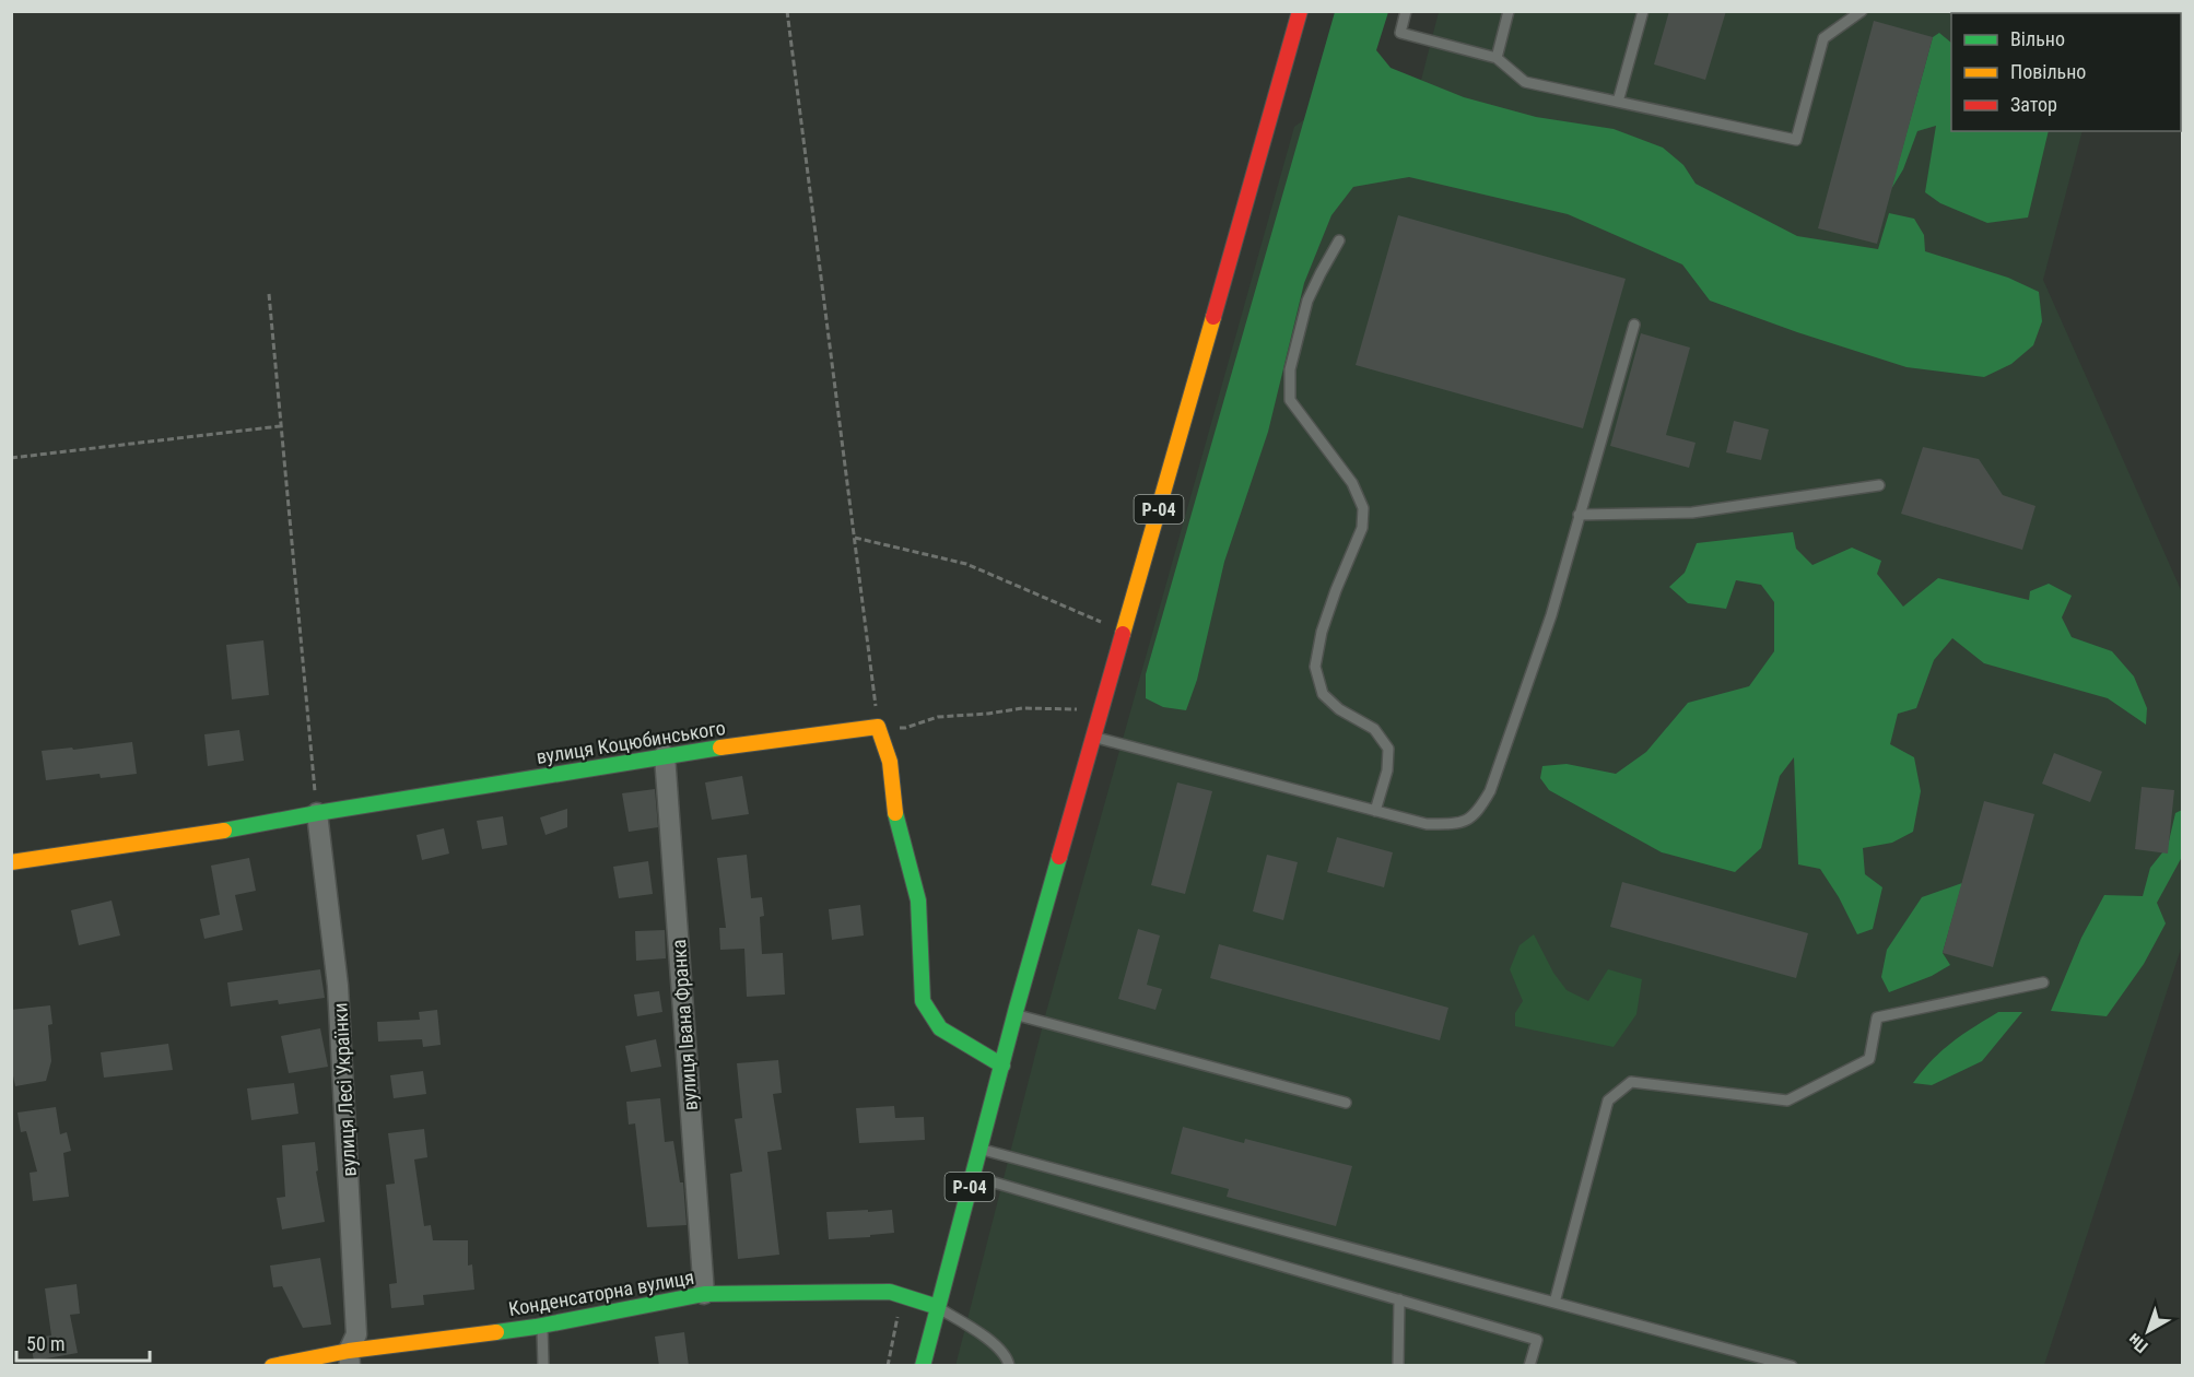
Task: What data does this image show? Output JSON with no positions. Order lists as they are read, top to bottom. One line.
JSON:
{"streets":{"street":["Р-04","вулиця Коцюбинського","вулиця Івана Франка","вулиця Лесі Українки","Конденсаторна вулиця"]},"crossings":[["Р-04","Конденсаторна вулиця"],["вулиця Коцюбинського","вулиця Івана Франка"],["вулиця Коцюбинського","вулиця Лесі Українки"],["вулиця Івана Франка","Конденсаторна вулиця"],["вулиця Лесі Українки","Конденсаторна вулиця"]],"legend":["Вільно","Повільно","Затор"],"scale_bar":"50 m","north":"bottom left"}
